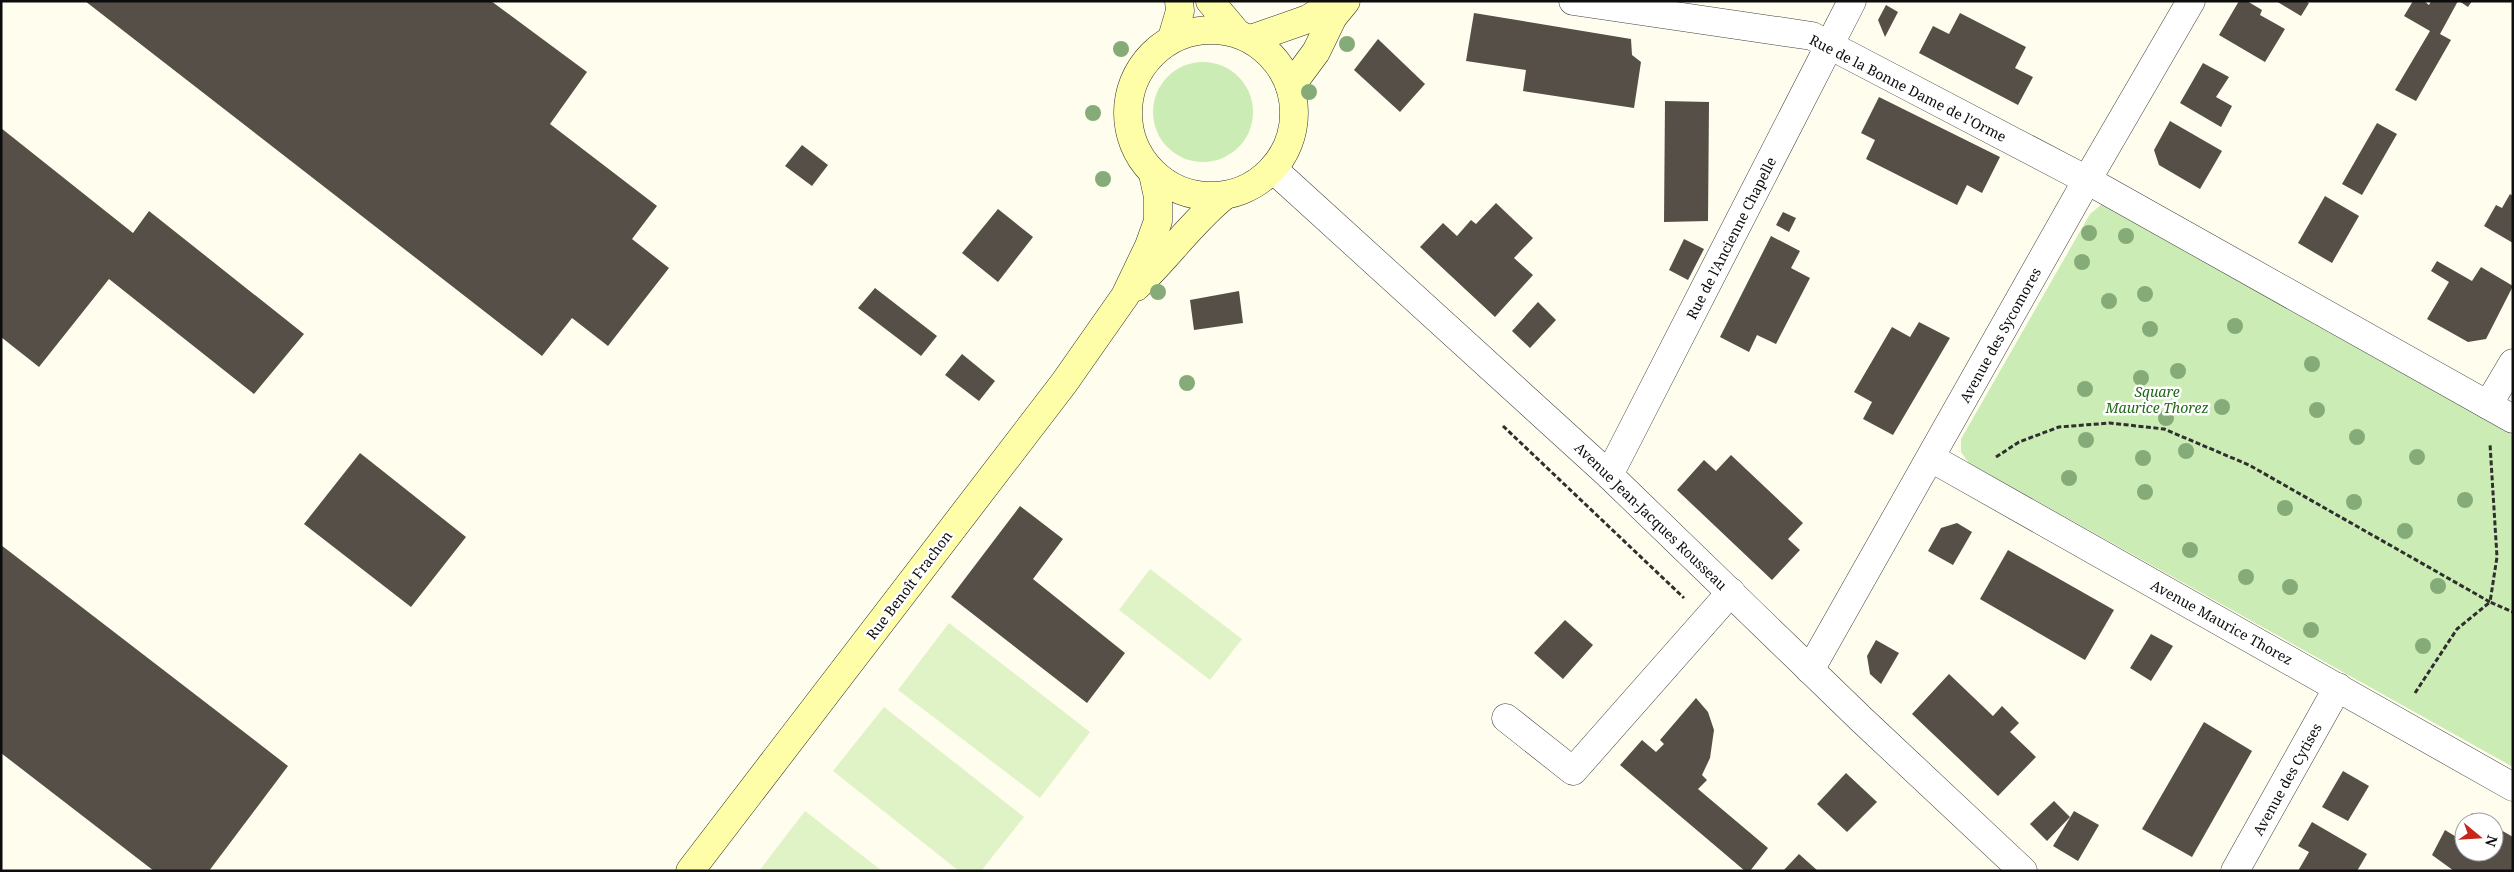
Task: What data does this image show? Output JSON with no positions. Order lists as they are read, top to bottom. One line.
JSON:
{"streets":{"main road":["Rue Benoît Frachon"],"street":["Rue de la Bonne Dame de l'Orme","Rue de l'Ancienne Chapelle","Avenue des Sycomores","Avenue Jean-Jacques Rousseau","Avenue Maurice Thorez","Avenue des Cytises"]},"crossings":[["Rue de la Bonne Dame de l'Orme","Rue de l'Ancienne Chapelle"],["Rue de la Bonne Dame de l'Orme","Avenue des Sycomores"],["Rue de l'Ancienne Chapelle","Avenue Jean-Jacques Rousseau"],["Avenue des Sycomores","Avenue Jean-Jacques Rousseau"],["Avenue des Sycomores","Avenue Maurice Thorez"],["Avenue Maurice Thorez","Avenue des Cytises"]],"parks":["Square Maurice Thorez"],"north":"right"}
